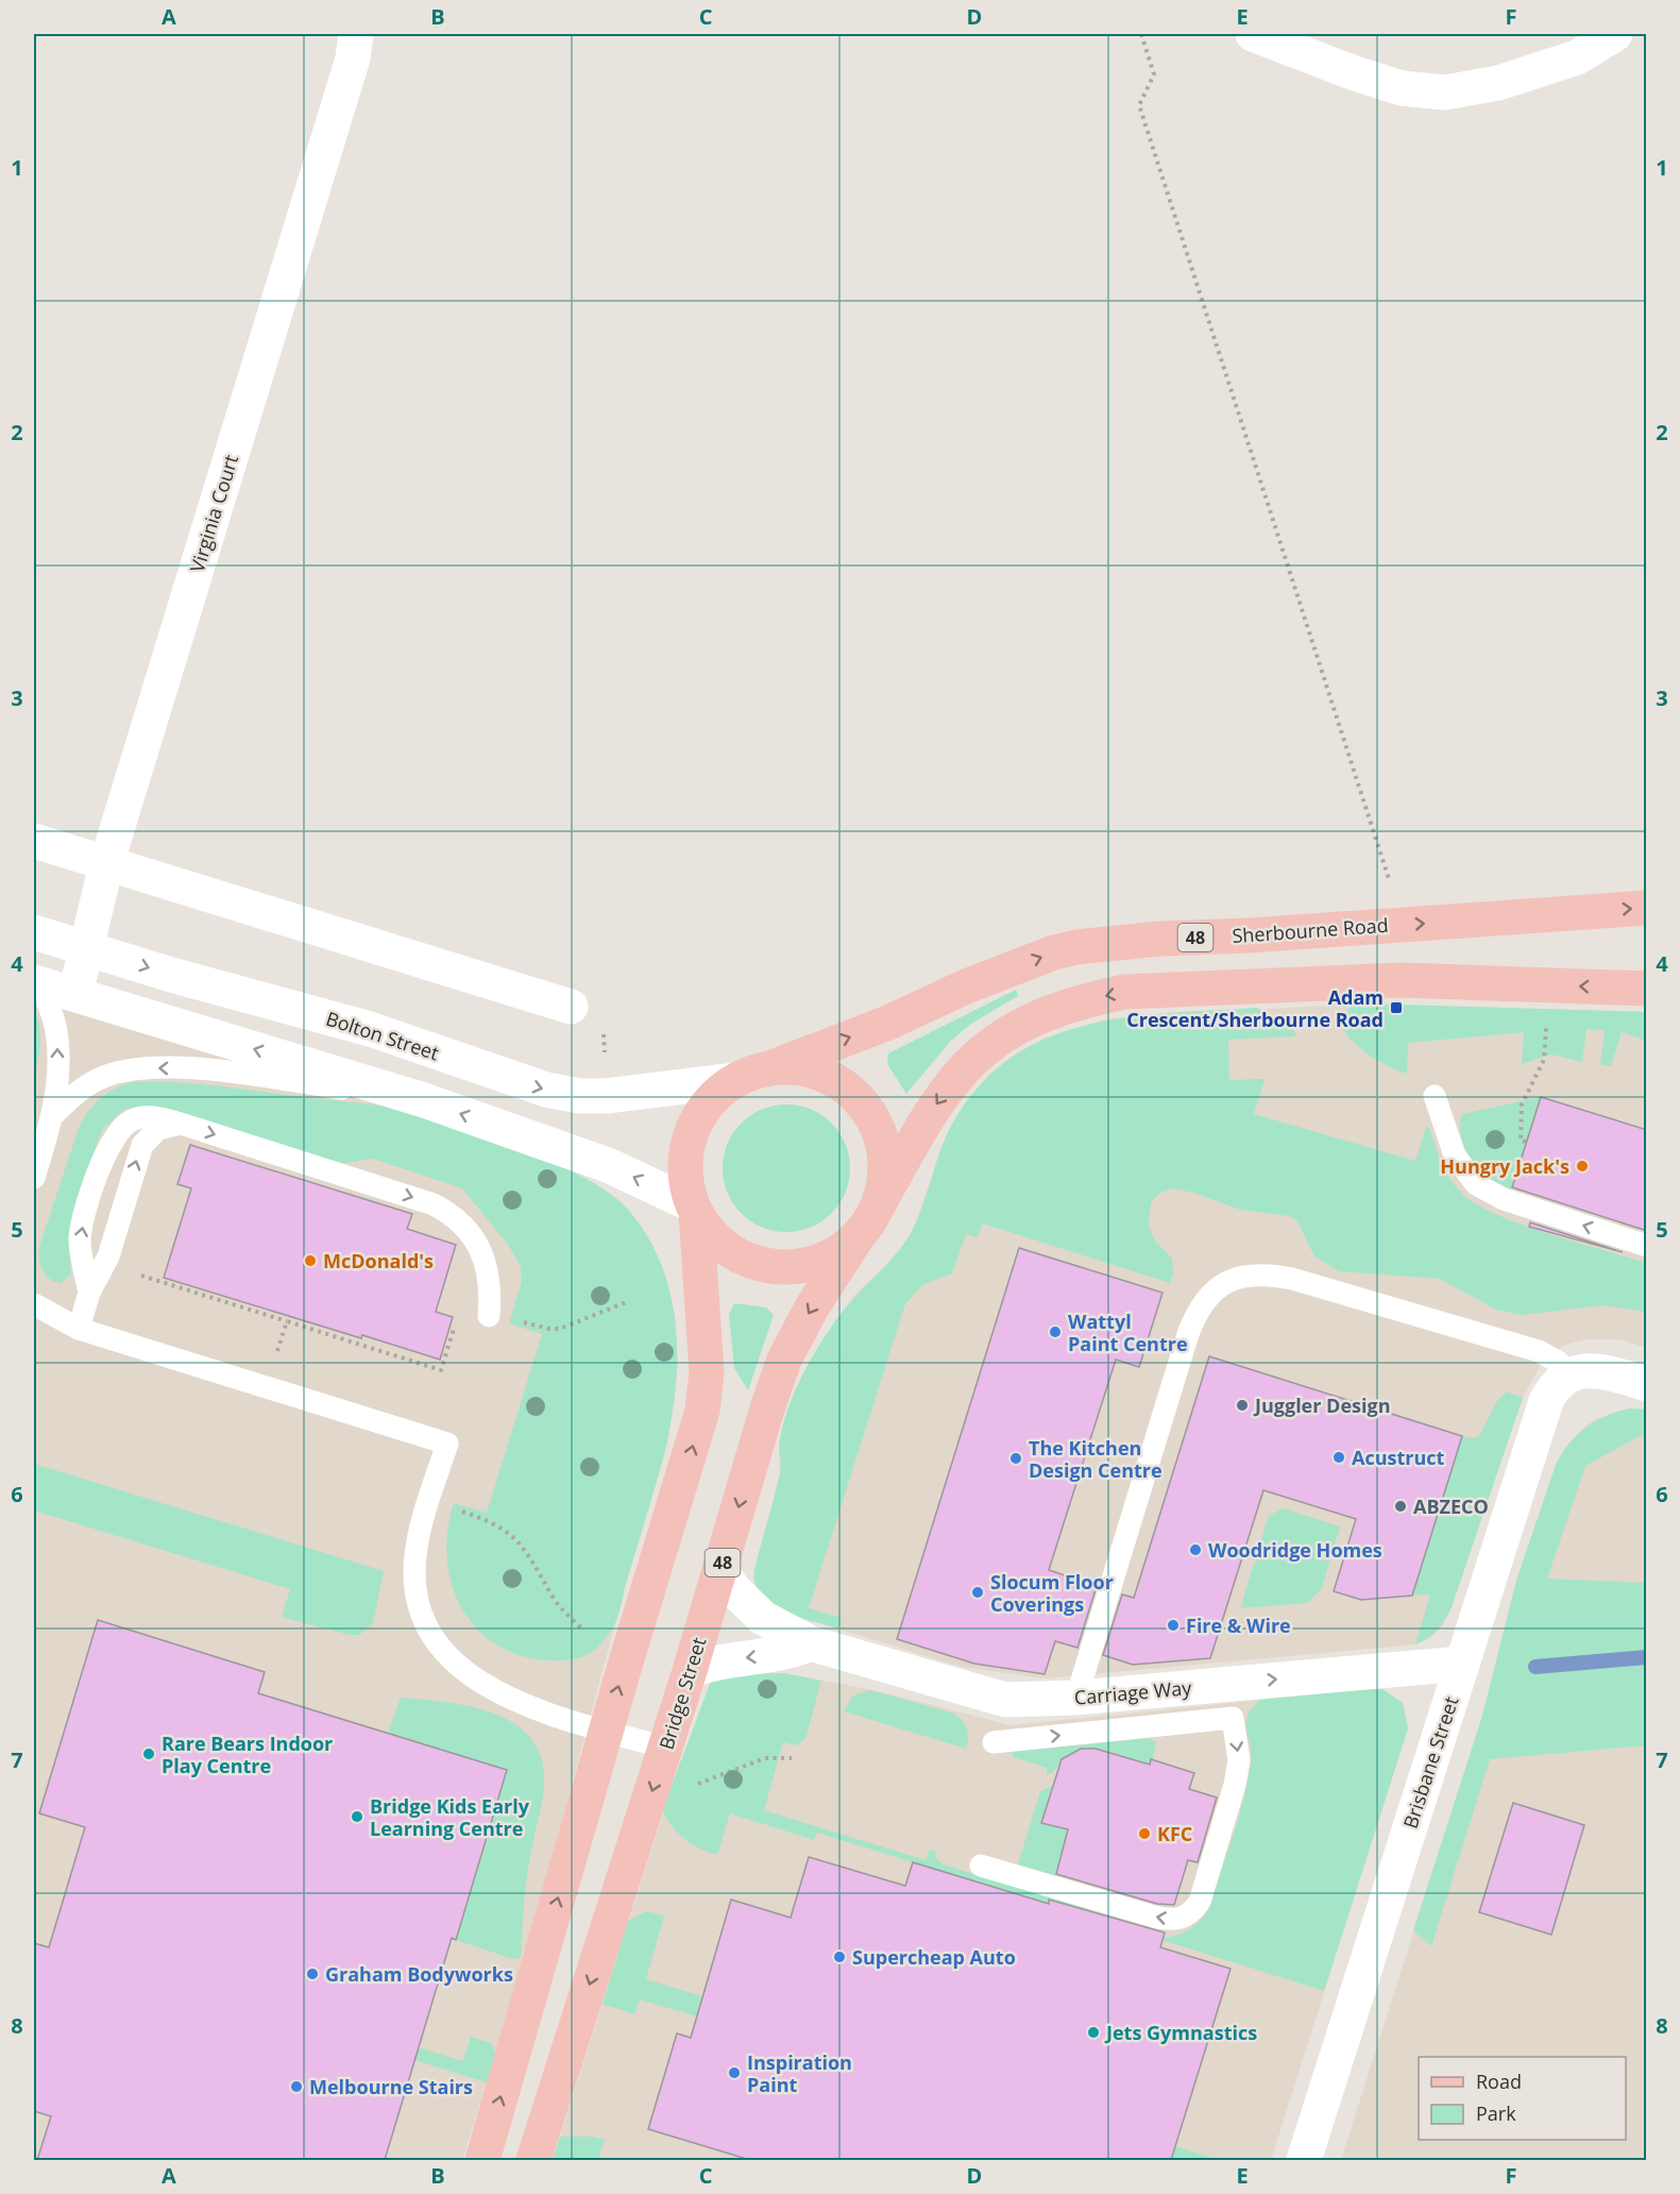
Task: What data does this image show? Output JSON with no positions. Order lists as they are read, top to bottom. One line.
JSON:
{"streets":{"main road":["Sherbourne Road","48","Bridge Street"],"street":["Virginia Court","Bolton Street","Carriage Way","Brisbane Street"]},"crossings":[["Virginia Court","Bolton Street"],["Sherbourne Road","48"],["Sherbourne Road","Bolton Street"],["Sherbourne Road","Bridge Street"],["48","Bolton Street"],["48","Bridge Street"],["Bolton Street","Bridge Street"],["Carriage Way","Bridge Street"],["Carriage Way","Brisbane Street"]],"places":{"transit":["Adam Crescent/Sherbourne Road"],"other":["Hungry Jack's","McDonald's","Wattyl Paint Centre","Juggler Design","Acustruct","The Kitchen Design Centre","ABZECO","Woodridge Homes","Slocum Floor Coverings","Fire & Wire","Rare Bears Indoor Play Centre","Bridge Kids Early Learning Centre","KFC","Supercheap Auto","Graham Bodyworks","Jets Gymnastics","Inspiration Paint","Melbourne Stairs"]},"legend":["Road","Park"],"grid":{"columns":["A","B","C","D","E","F"],"rows":["1","2","3","4","5","6","7","8"]}}
